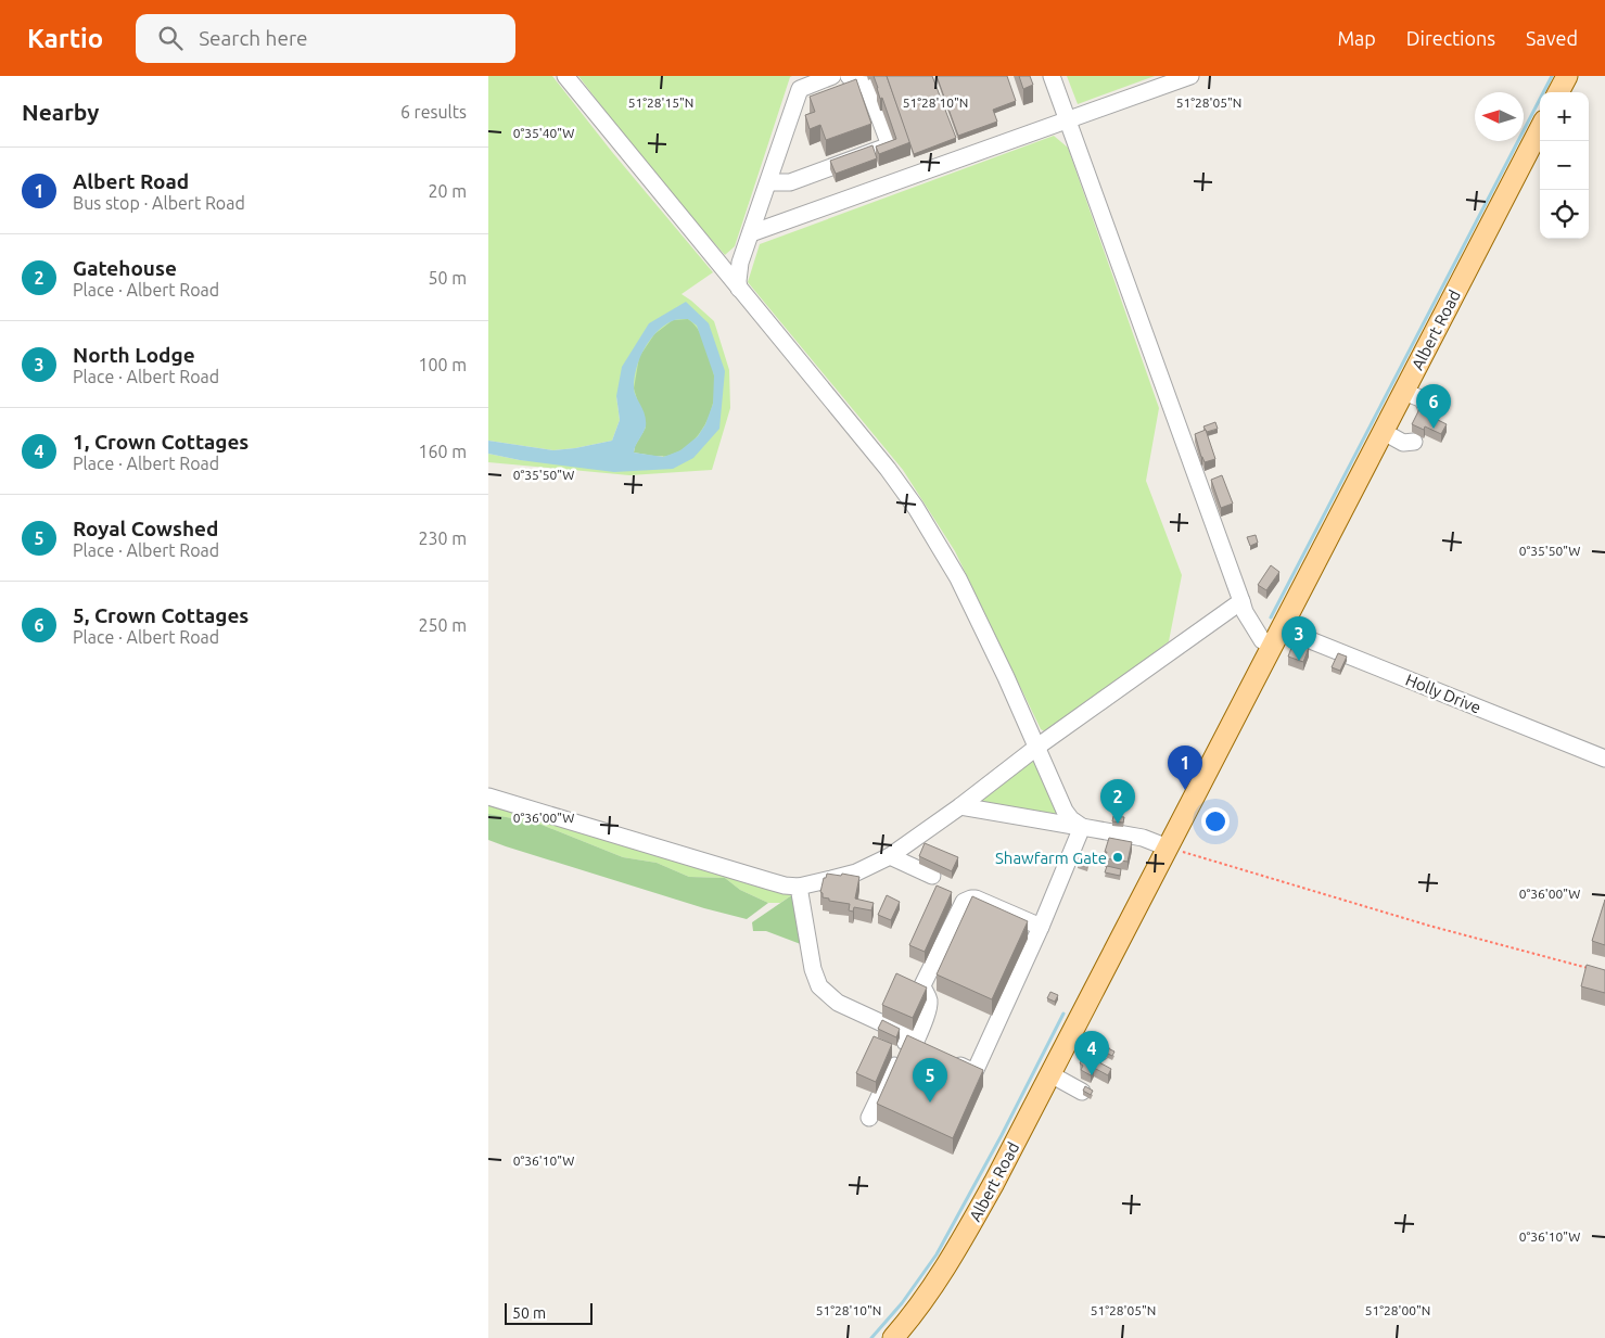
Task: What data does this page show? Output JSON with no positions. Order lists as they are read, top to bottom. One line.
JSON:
{"streets":{"main road":["Albert Road"],"lane":["Holly Drive"]},"crossings":[["Albert Road","Holly Drive"]],"places":["Shawfarm Gate"],"scale_bar":"50 m","north":"left","page":{"header":"Kartio","search":"Search here","nav":["Map","Directions","Saved"],"heading":["Nearby","6 results"],"map_buttons":["+","−"],"list":[{"mark":"1","name":"Albert Road","note":"Bus stop · Albert Road","value":"20 m"},{"mark":"2","name":"Gatehouse","note":"Place · Albert Road","value":"50 m"},{"mark":"3","name":"North Lodge","note":"Place · Albert Road","value":"100 m"},{"mark":"4","name":"1, Crown Cottages","note":"Place · Albert Road","value":"160 m"},{"mark":"5","name":"Royal Cowshed","note":"Place · Albert Road","value":"230 m"},{"mark":"6","name":"5, Crown Cottages","note":"Place · Albert Road","value":"250 m"}],"pins":["6","3","1","2","4","5"],"scale":"50 m"},"coordinates":["51°28'15\"N","51°28'10\"N","51°28'05\"N","0°35'40\"W","0°35'50\"W","0°36'00\"W","0°36'10\"W","51°28'00\"N"]}
